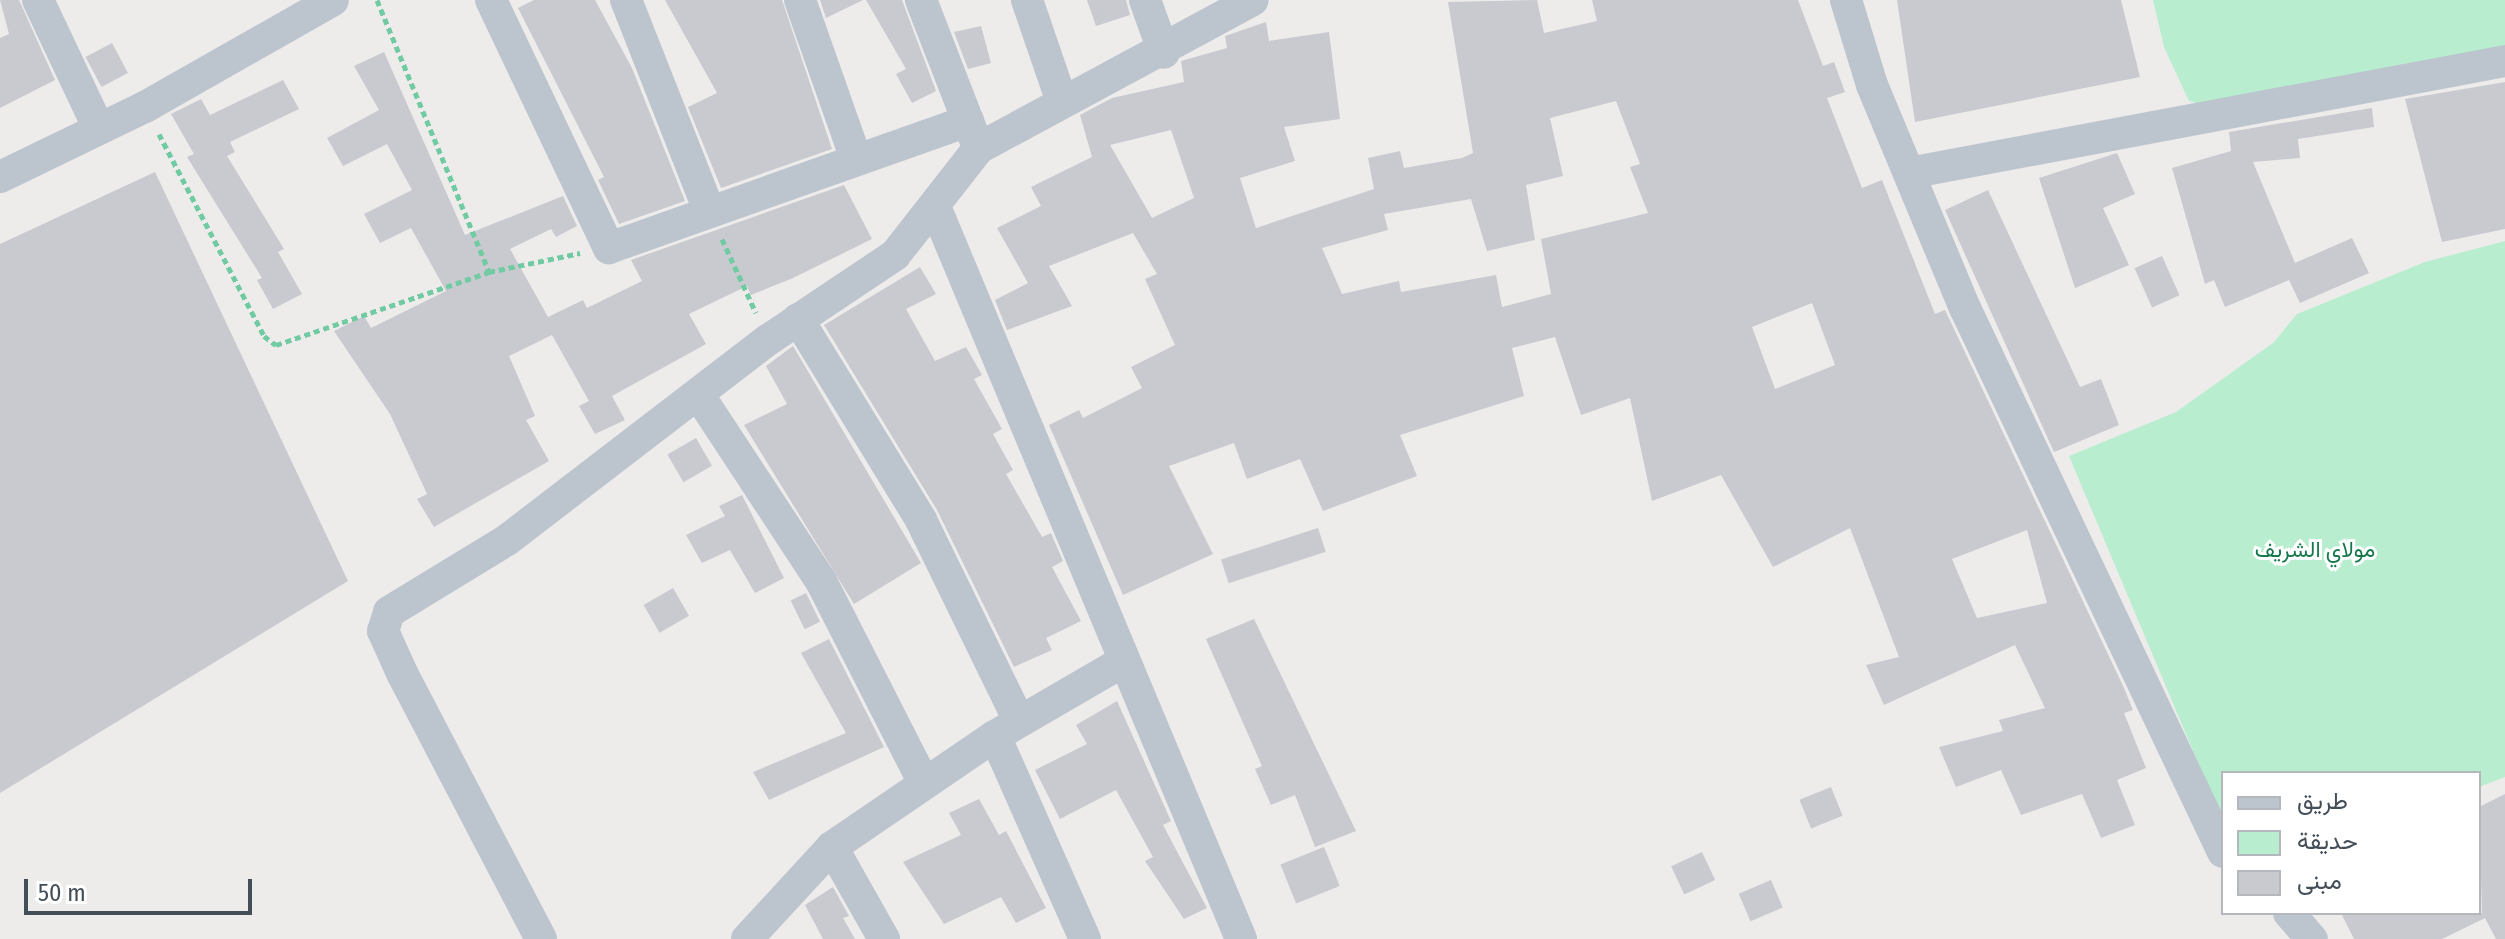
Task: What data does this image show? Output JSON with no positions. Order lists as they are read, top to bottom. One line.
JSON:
{"parks":["مولاي الشريف"],"legend":["طريق","حديقة","مبنى"],"scale_bar":"50 m"}
